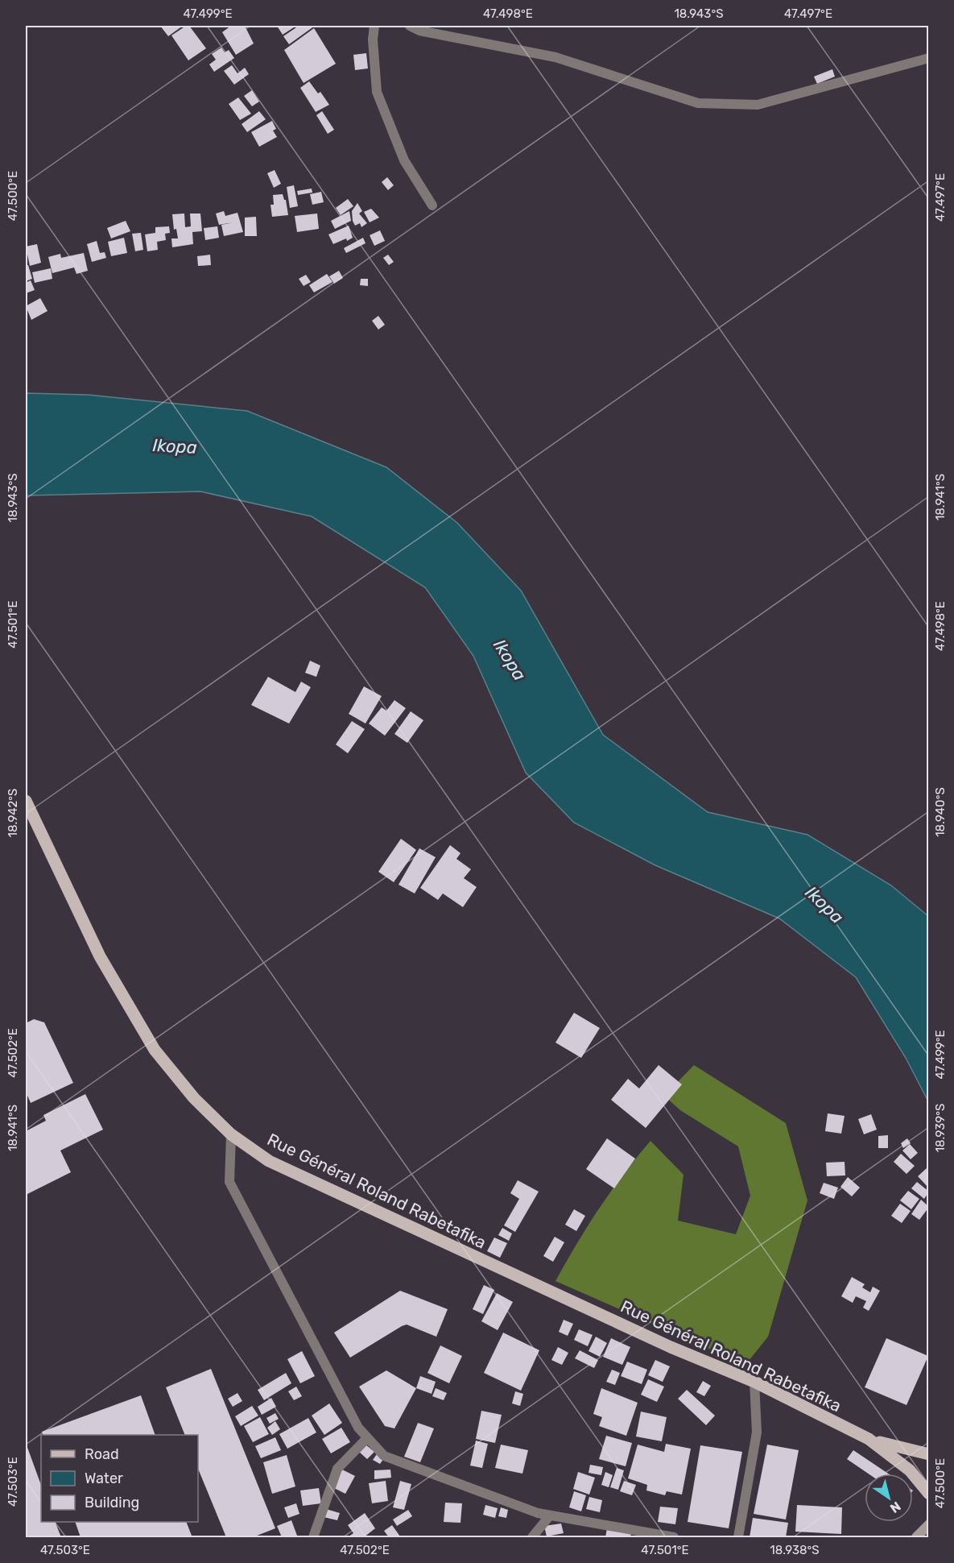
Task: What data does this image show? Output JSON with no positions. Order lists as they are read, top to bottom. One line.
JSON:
{"streets":{"main road":["Rue Général Roland Rabetafika"]},"water":["Ikopa"],"legend":["Road","Water","Building"],"north":"bottom right","coordinates":["47.499°E","47.498°E","18.943°S","47.497°E","47.500°E","18.941°S","47.501°E","18.940°S","18.942°S","47.502°E","18.939°S","47.503°E","18.938°S"]}
